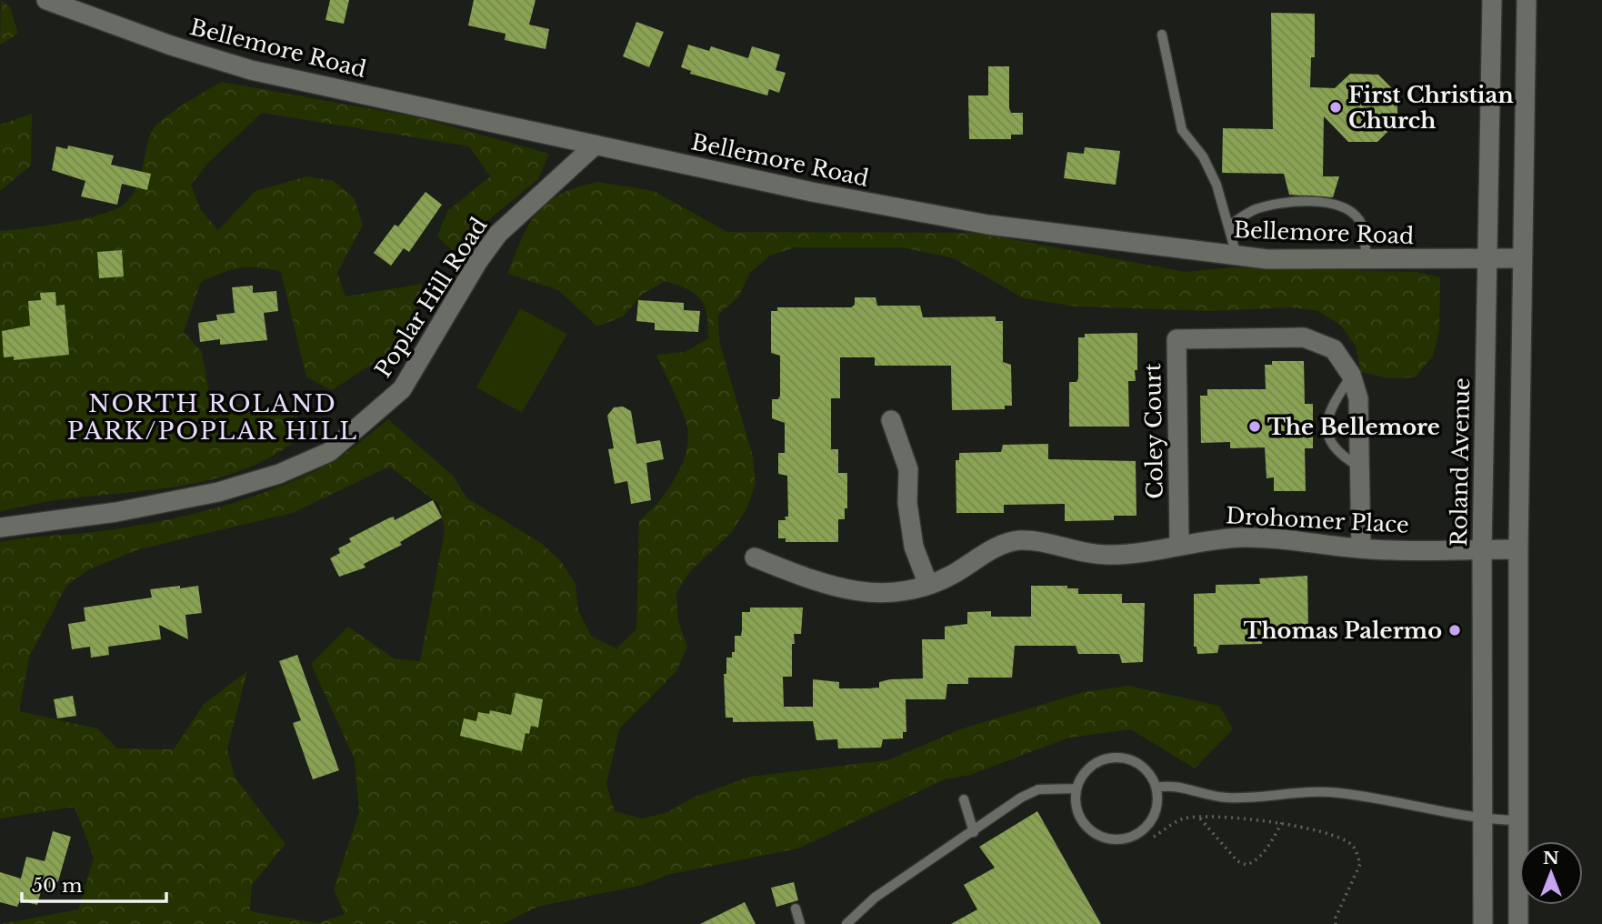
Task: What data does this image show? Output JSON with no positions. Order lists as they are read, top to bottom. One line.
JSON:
{"streets":{"street":["Bellemore Road","Poplar Hill Road","Coley Court","Roland Avenue","Drohomer Place"]},"crossings":[["Bellemore Road","Poplar Hill Road"],["Bellemore Road","Roland Avenue"],["Coley Court","Drohomer Place"],["Roland Avenue","Drohomer Place"]],"districts":["NORTH ROLAND PARK/POPLAR HILL"],"places":["First Christian Church","The Bellemore","Thomas Palermo"],"scale_bar":"50 m","north":"top"}
